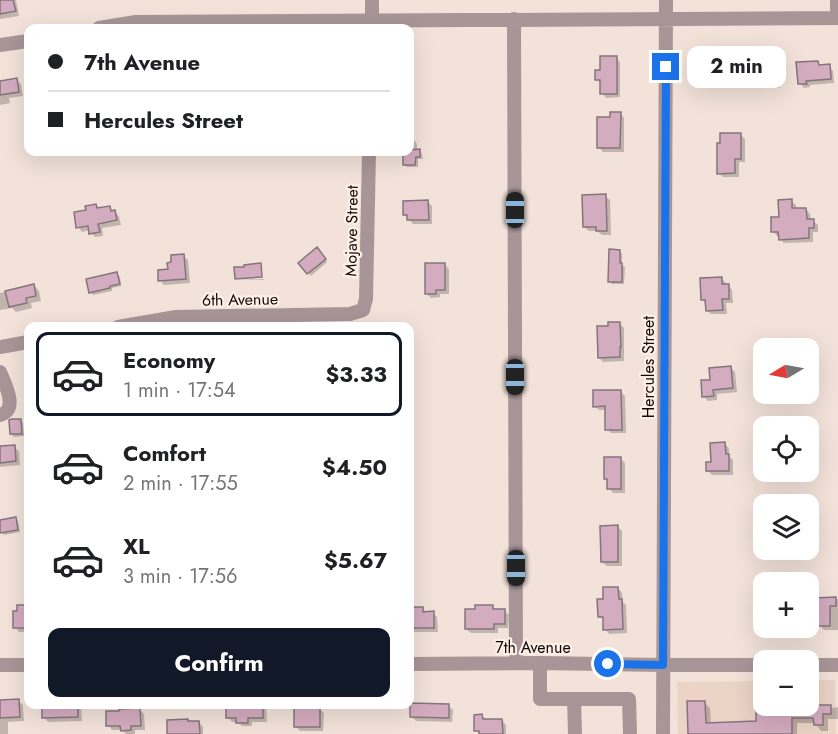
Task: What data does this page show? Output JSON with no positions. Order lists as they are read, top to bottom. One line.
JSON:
{"streets":{"street":["Mojave Street","6th Avenue","Hercules Street","7th Avenue"]},"crossings":[["Mojave Street","6th Avenue"],["Hercules Street","7th Avenue"]],"north":"left","page":{"banner":["7th Avenue","Hercules Street"],"bubble":"2 min","list":[{"name":"Economy","note":"1 min · 17:54","value":"$3.33"},{"name":"Comfort","note":"2 min · 17:55","value":"$4.50"},{"name":"XL","note":"3 min · 17:56","value":"$5.67"}],"map_buttons":["+","−"],"buttons":"Confirm"}}
